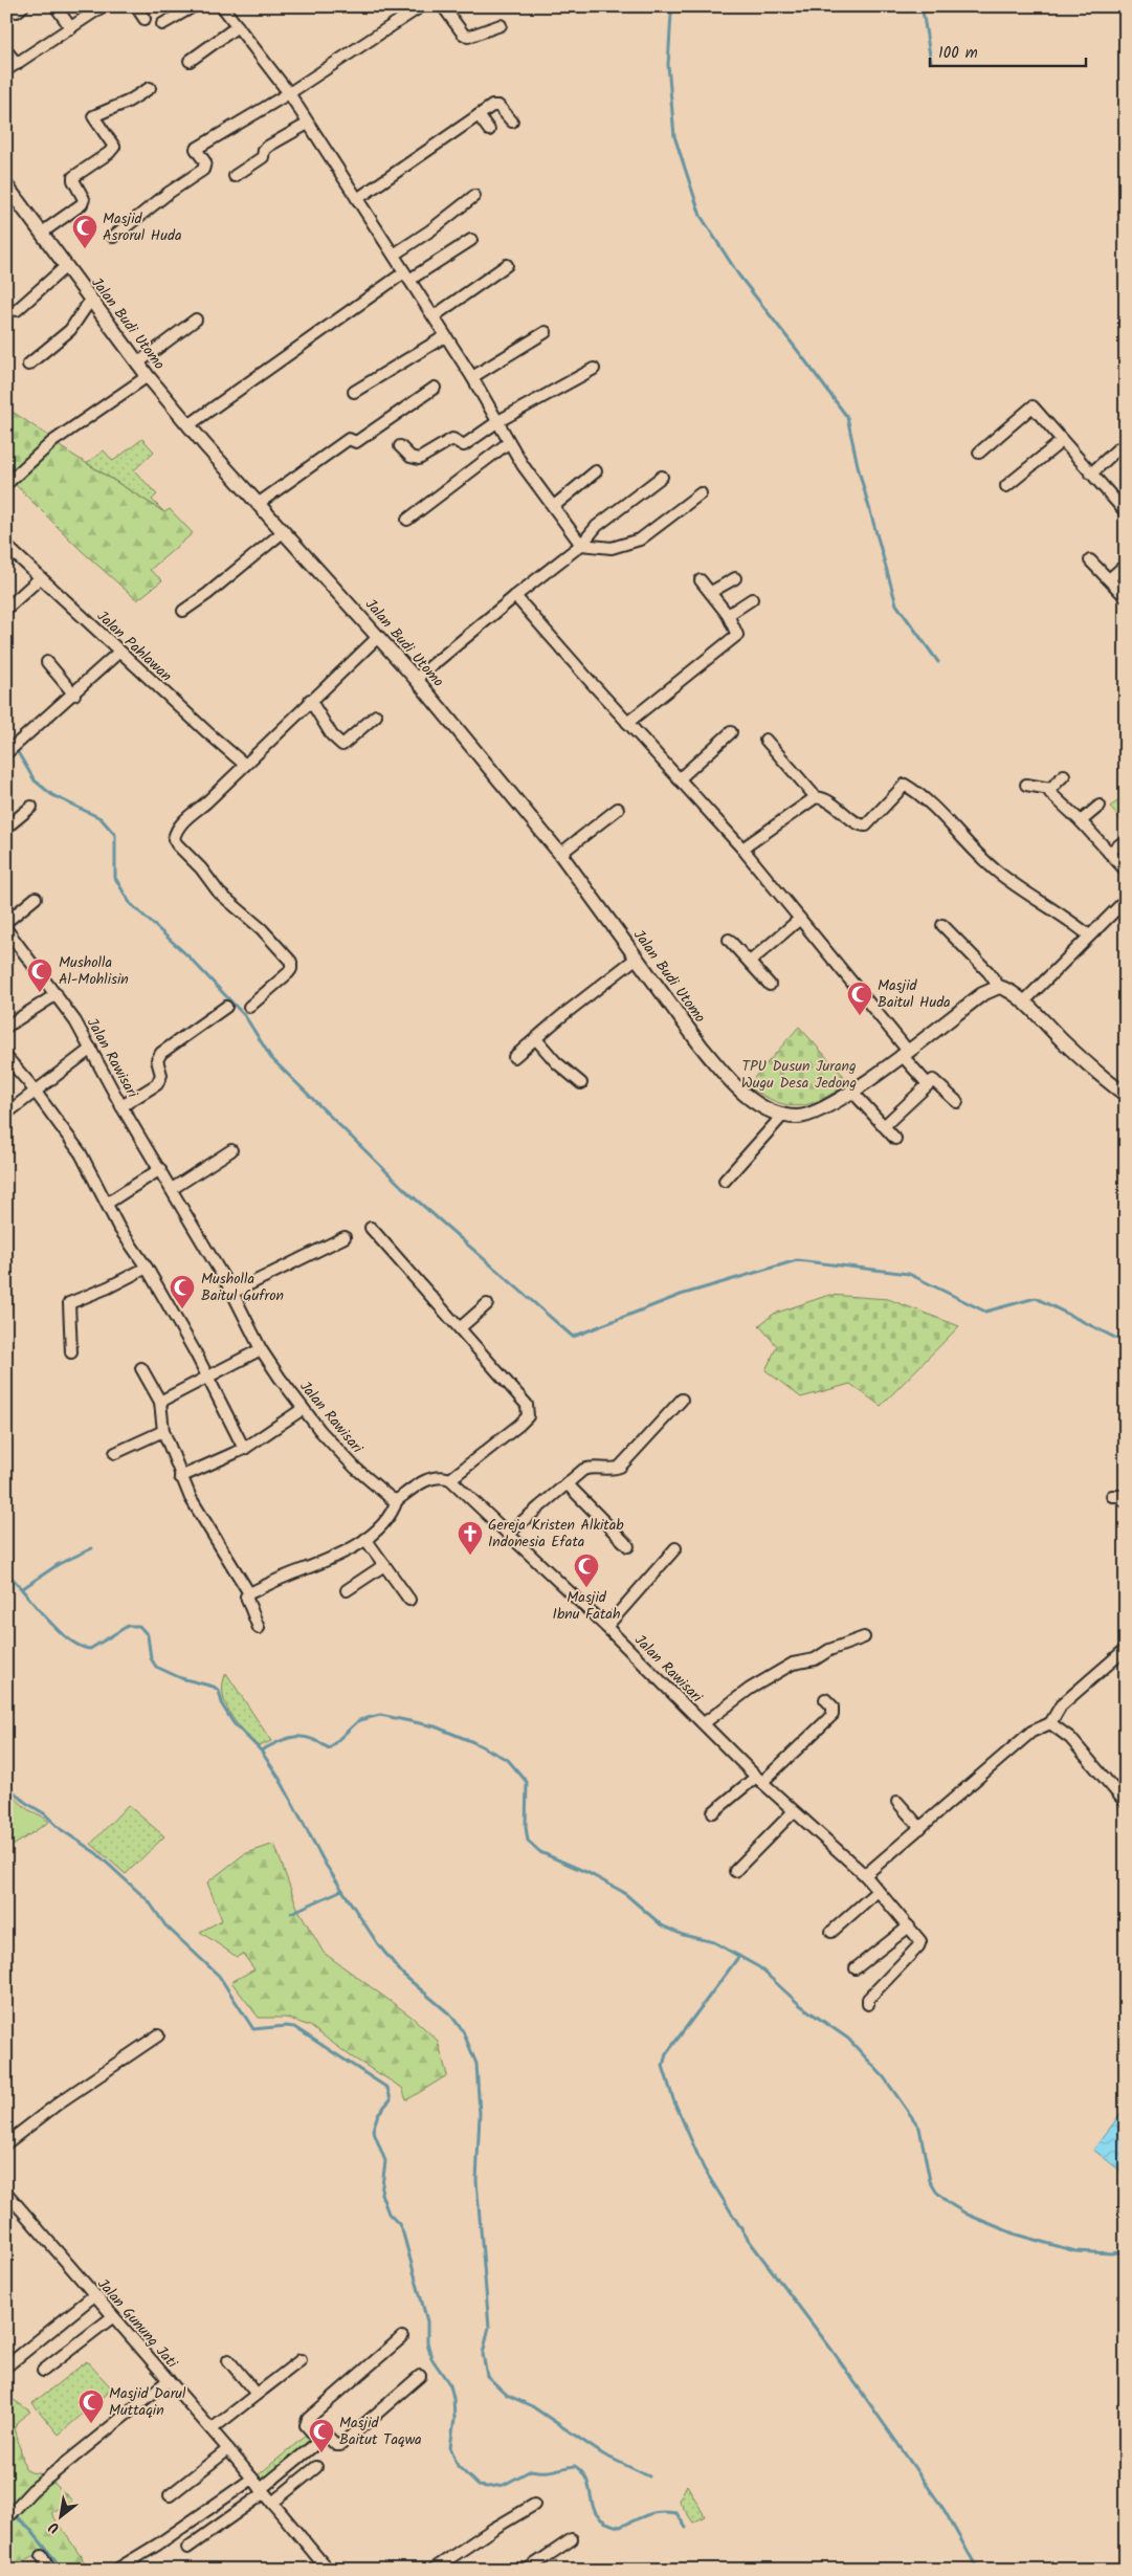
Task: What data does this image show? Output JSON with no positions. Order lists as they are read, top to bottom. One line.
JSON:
{"streets":{"street":["Jalan Budi Utomo","Jalan Pahlawan","Jalan Rawisari","Jalan Gunung Jati"]},"parks":["TPU Dusun Jurang Wugu Desa Jedong"],"places":{"mosque":["Masjid Asrorul Huda","Musholla Al-Mohlisin","Masjid Baitul Huda","Musholla Baitul Gufron","Masjid Ibnu Fatah","Masjid Darul Muttaqin","Masjid Baitut Taqwa"],"church":["Gereja Kristen Alkitab Indonesia Efata"]},"scale_bar":"100 m","north":"bottom left"}
